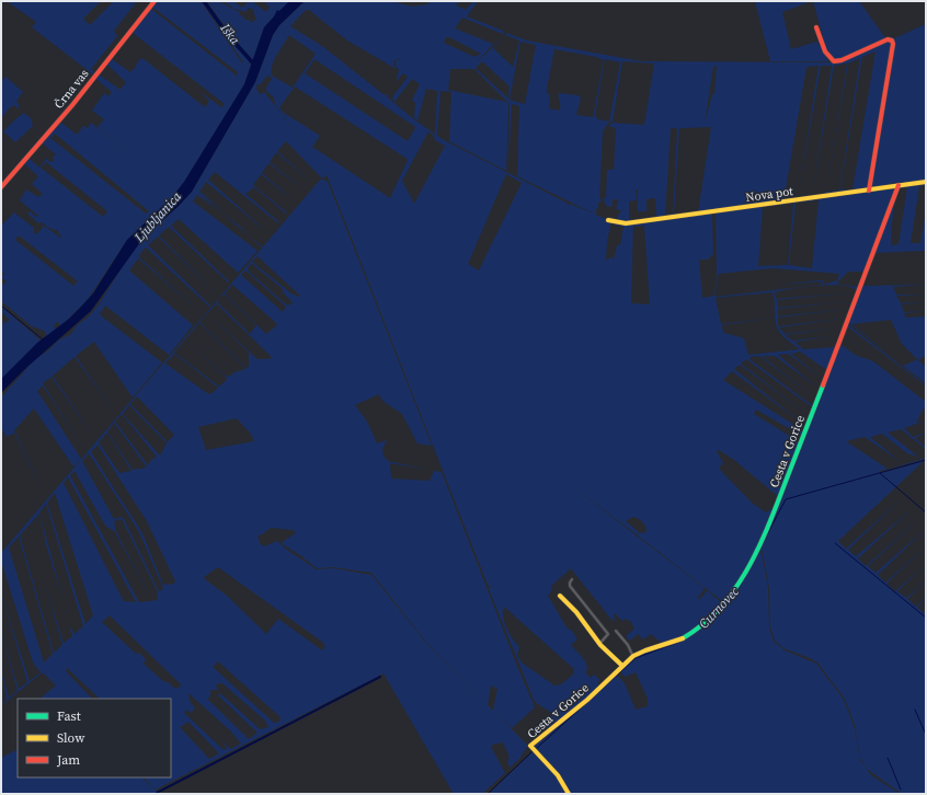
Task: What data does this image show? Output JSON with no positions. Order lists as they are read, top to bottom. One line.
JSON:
{"streets":{"street":["Črna vas","Nova pot","Cesta v Gorice"]},"crossings":[["Nova pot","Cesta v Gorice"]],"water":["Iška","Ljubljanica","Curnovec"],"legend":["Fast","Slow","Jam"]}
